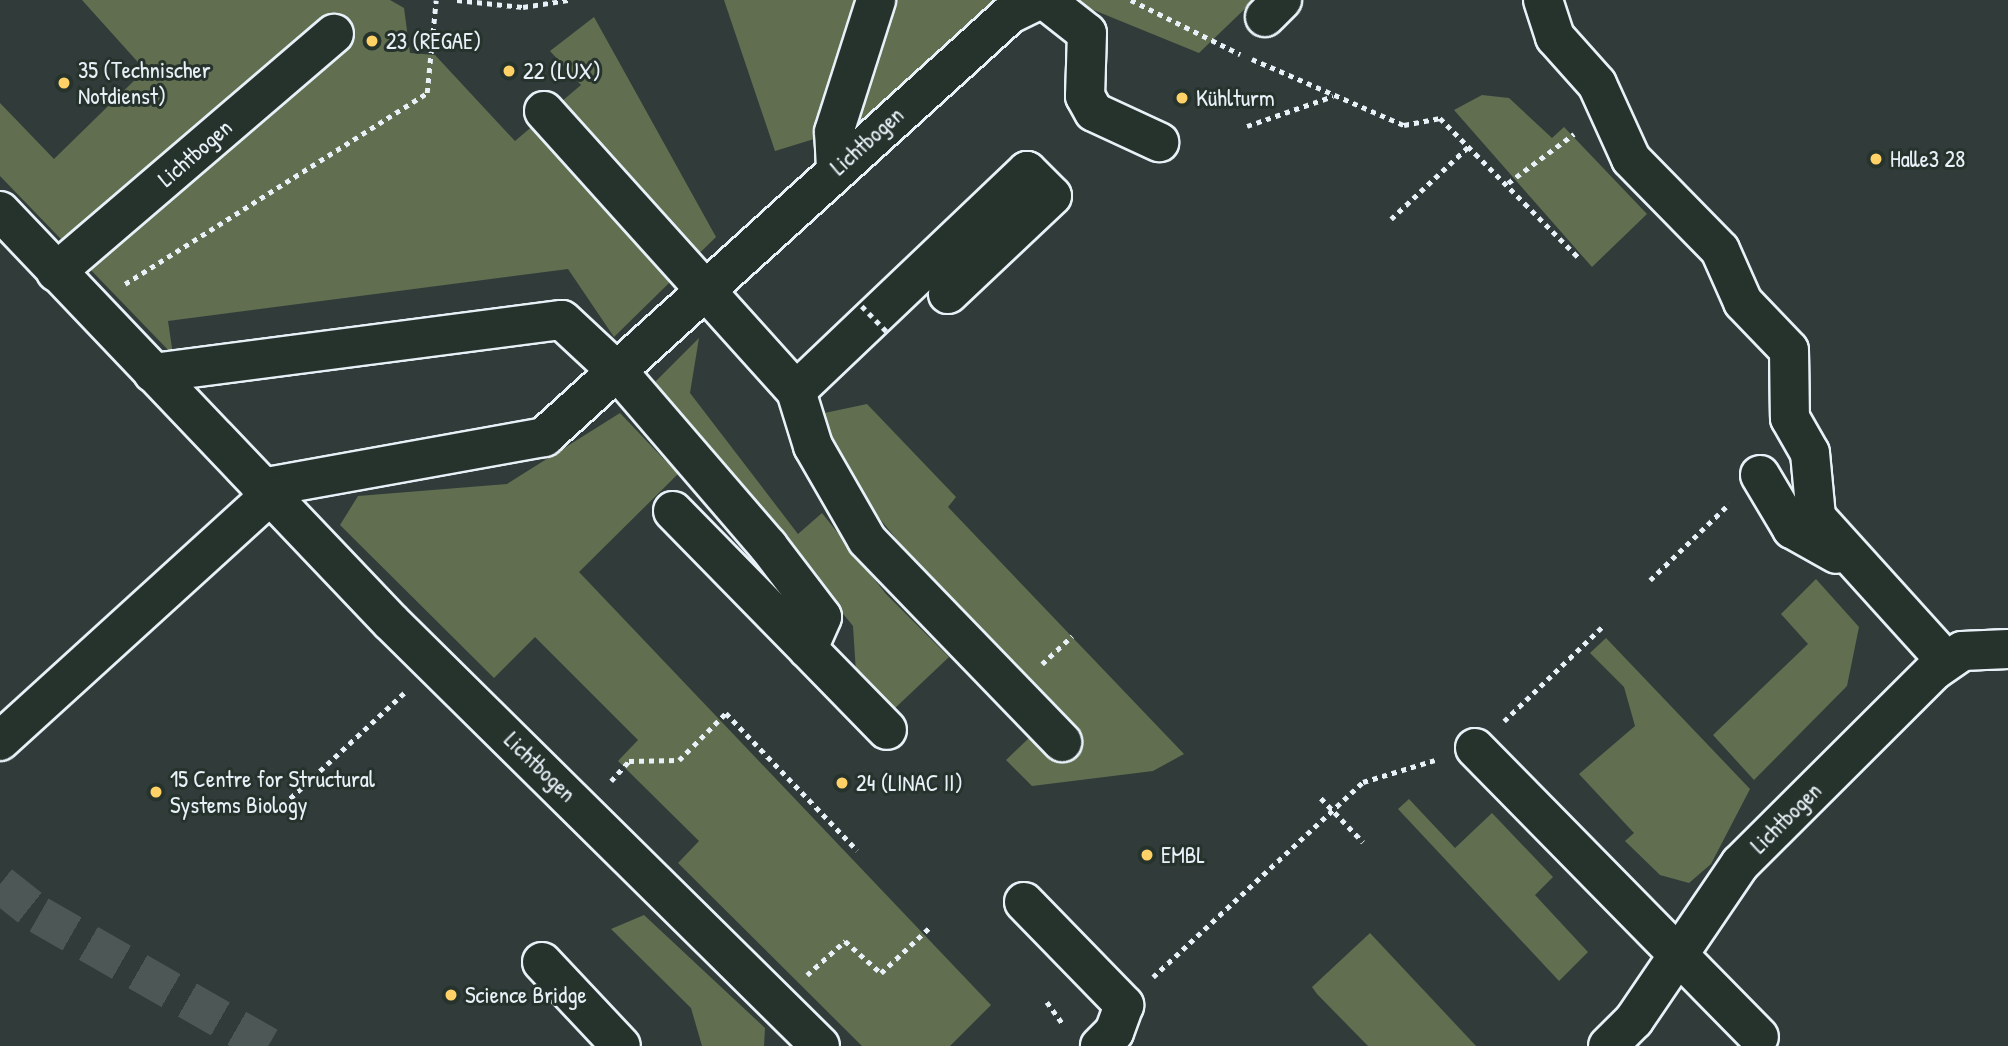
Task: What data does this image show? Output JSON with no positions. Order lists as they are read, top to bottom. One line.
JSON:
{"streets":{"lane":["Lichtbogen"]},"places":["23 (REGAE)","22 (LUX)","35 (Technischer Notdienst)","Kühlturm","Halle3 28","24 (LINAC II)","15 Centre for Structural Systems Biology","EMBL","Science Bridge"]}
